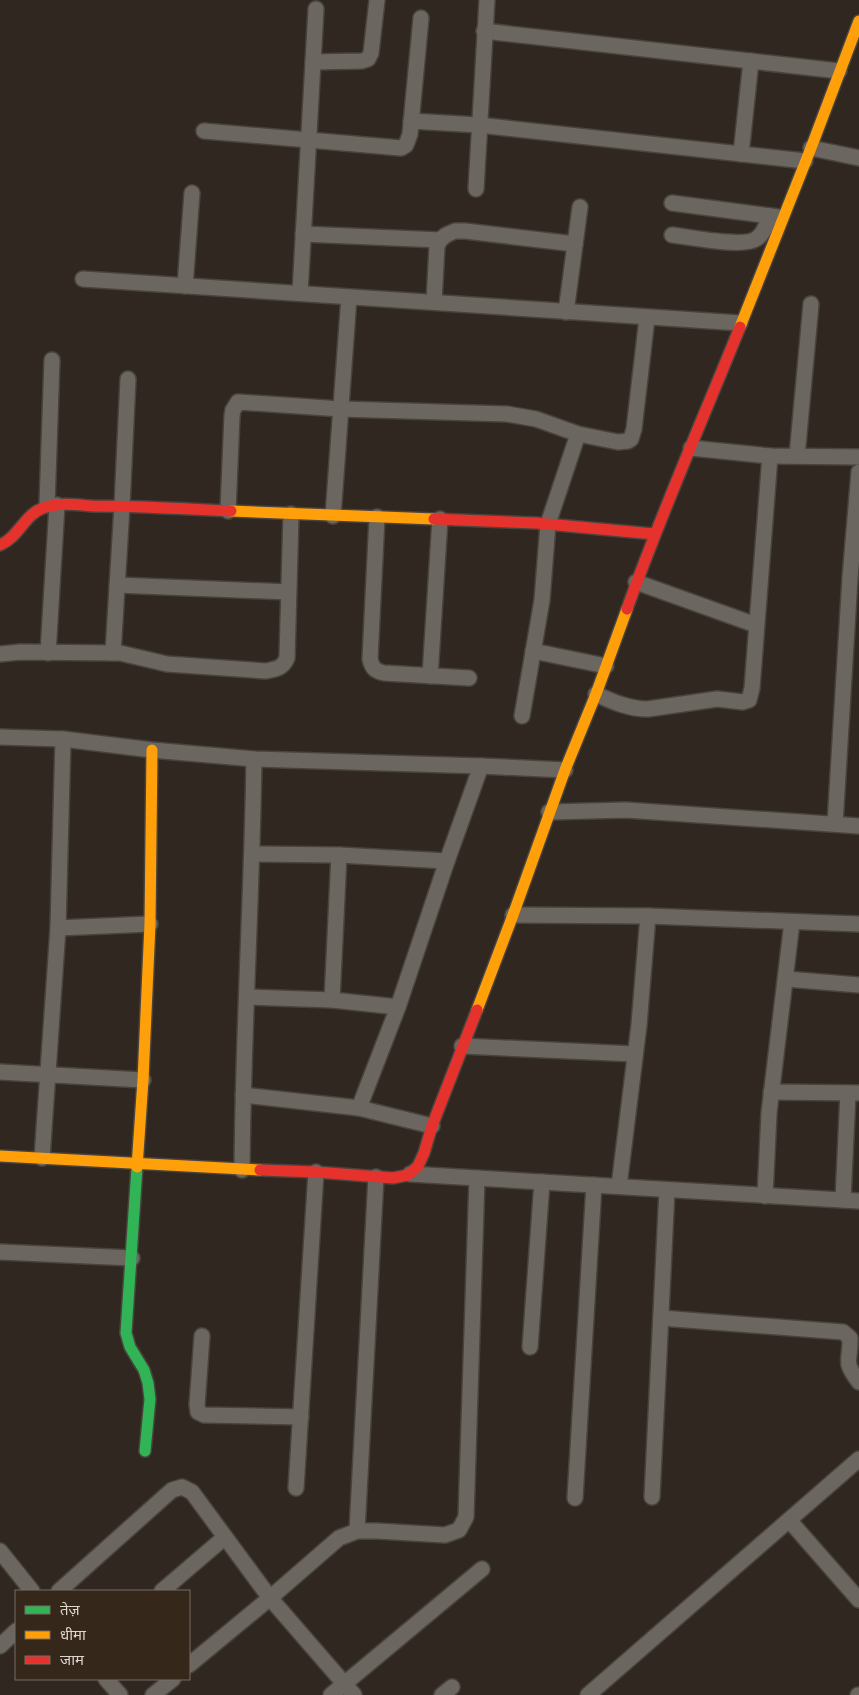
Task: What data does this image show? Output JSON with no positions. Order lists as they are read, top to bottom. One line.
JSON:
{"legend":["तेज़","धीमा","जाम"]}
